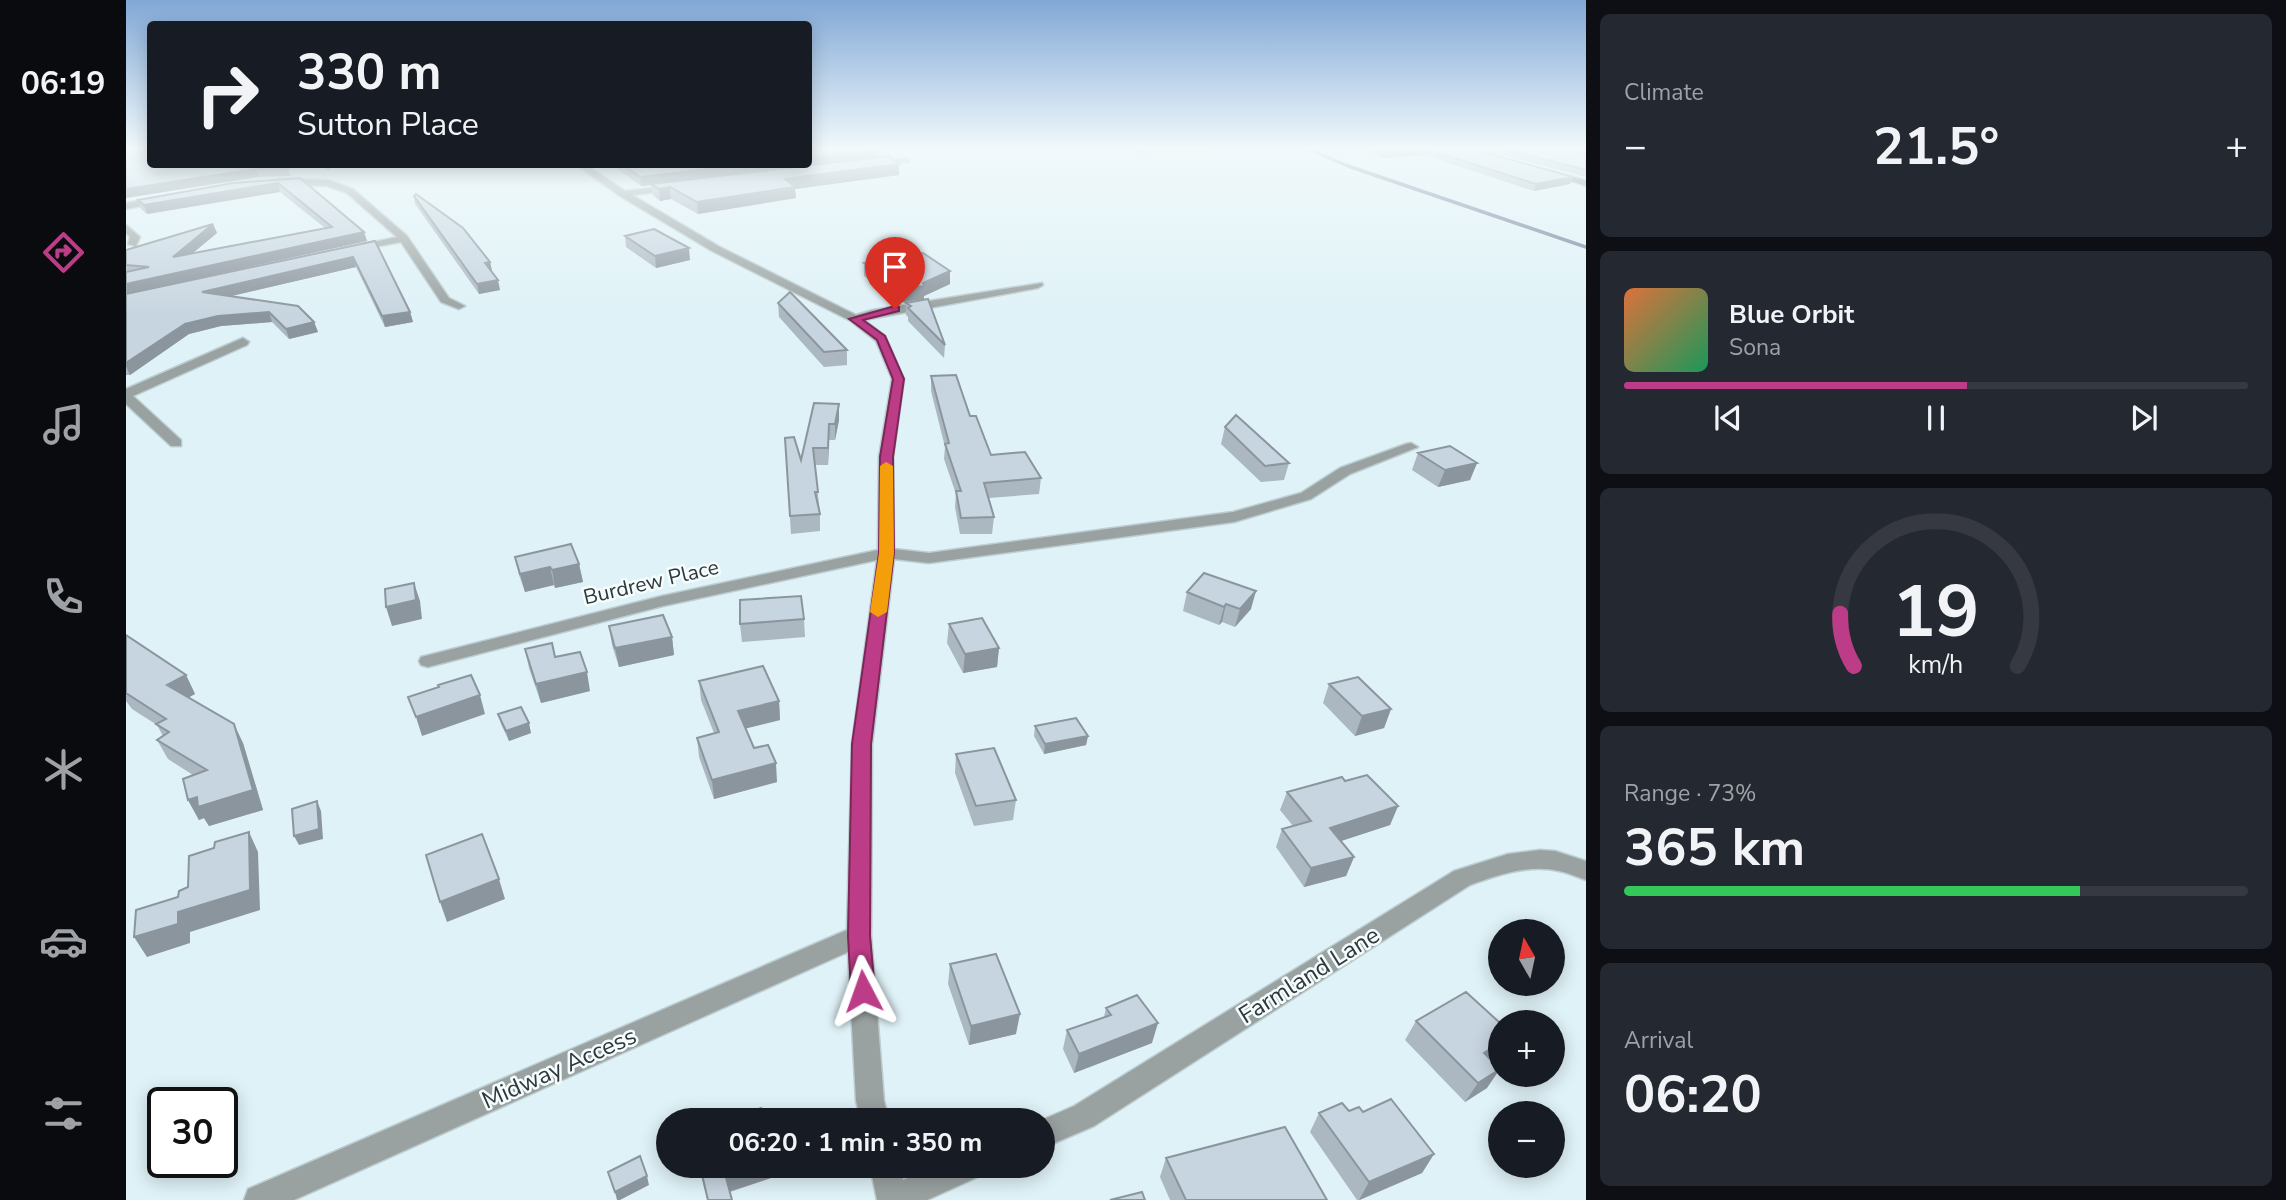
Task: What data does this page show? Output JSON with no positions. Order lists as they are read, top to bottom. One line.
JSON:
{"streets":{"street":["Burdrew Place","Farmland Lane","Midway Access"]},"north":"top","page":{"tabs":"06:19","tile":["Climate",["Range · 73%","365 km"],["Arrival","06:20"]],"turn":["330 m","Sutton Place"],"heat":["−","21.5°","+"],"song":["Blue Orbit","Sona"],"map_buttons":["+","−"],"limit":"30","trip":"06:20 · 1 min · 350 m","gauge":["19","km/h"]}}
